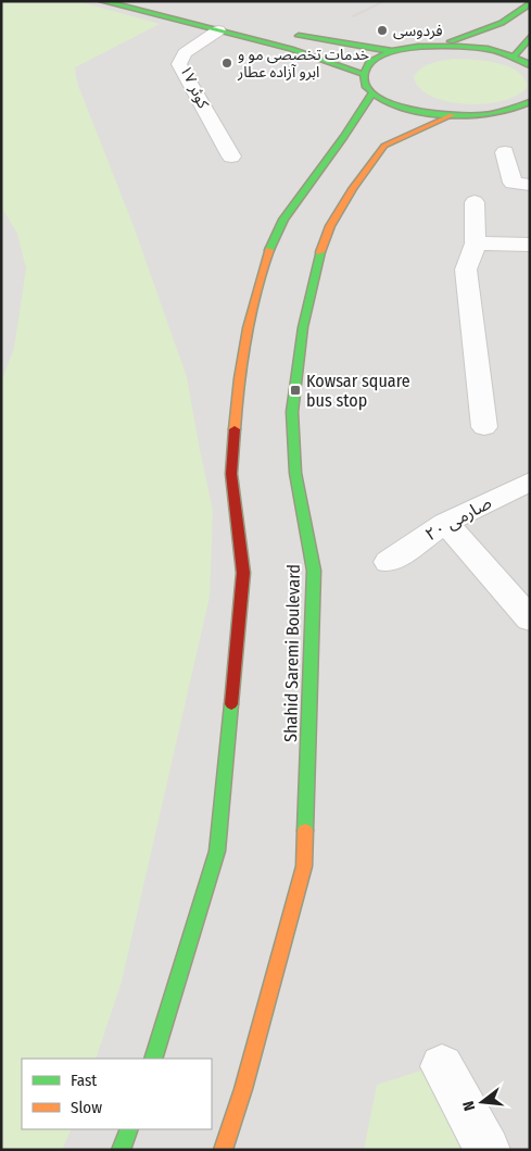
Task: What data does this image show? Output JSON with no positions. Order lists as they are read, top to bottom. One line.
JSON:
{"streets":{"main road":["Shahid Saremi Boulevard"],"street":["کوثر ۱۷","صارمی ۲۰"]},"places":{"other":["فردوسی","خدمات تخصصی مو و ابرو آزاده عطار"],"transit":["Kowsar square bus stop"]},"legend":["Fast","Slow"],"north":"left"}
